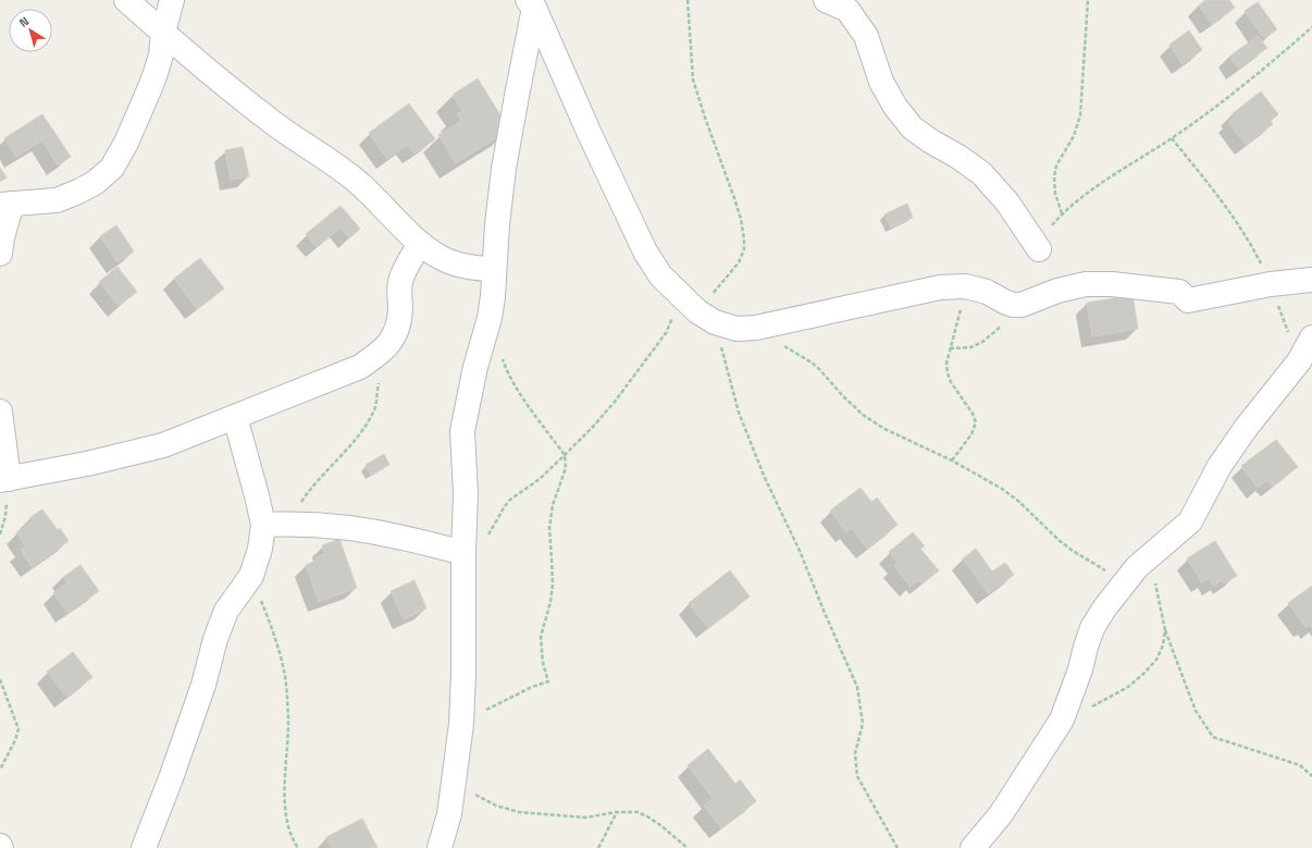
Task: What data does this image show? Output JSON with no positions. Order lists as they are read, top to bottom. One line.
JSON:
{"north":"top left"}
